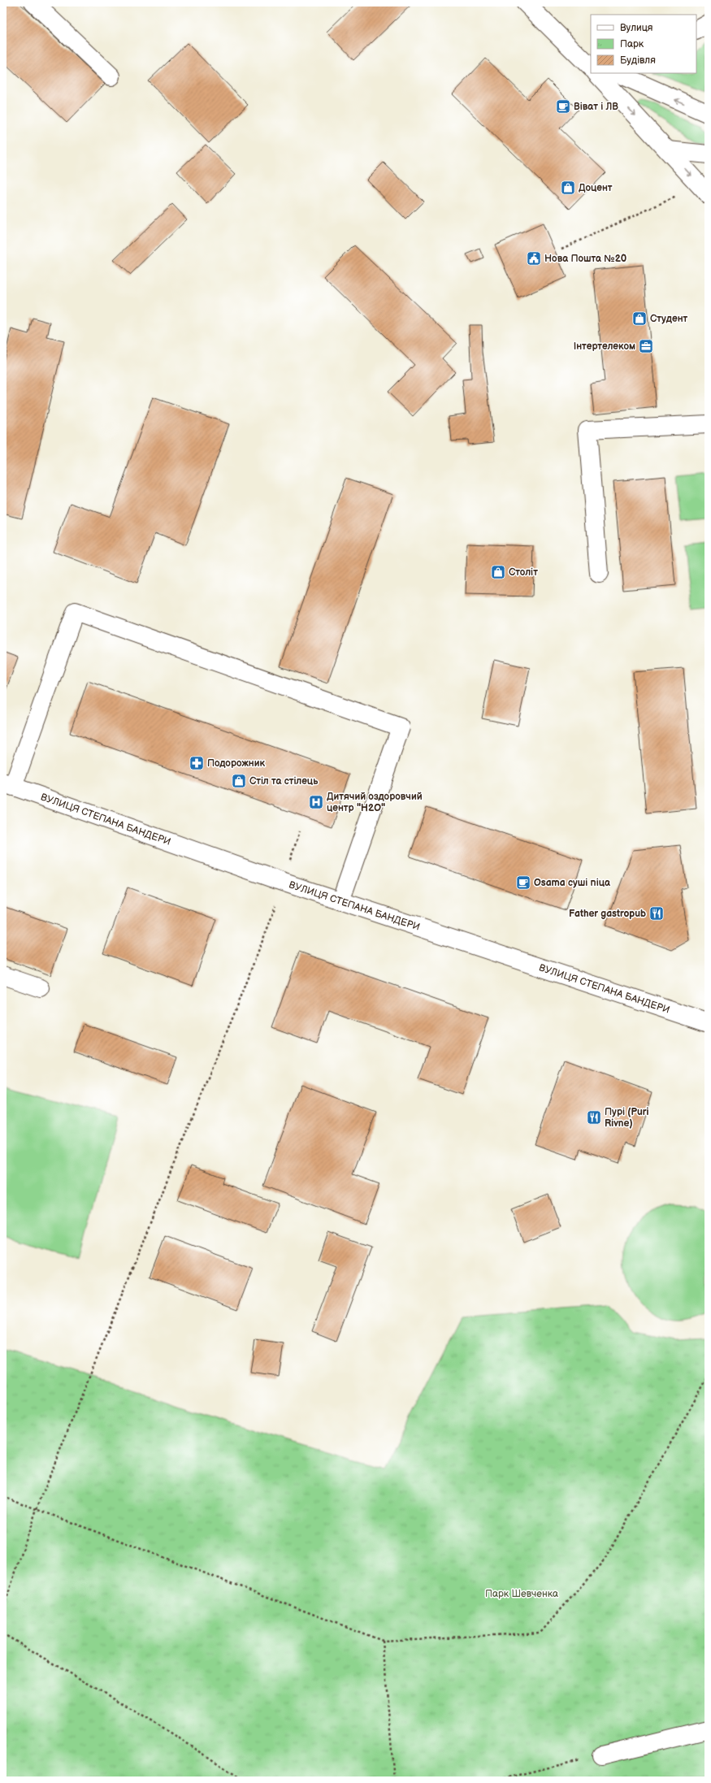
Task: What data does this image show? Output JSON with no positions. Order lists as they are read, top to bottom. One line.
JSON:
{"streets":{"main road":["ВУЛИЦЯ СТЕПАНА БАНДЕРИ"]},"parks":["Парк Шевченка"],"places":{"cafe":["Віват і ЛВ","Osama суші піца"],"shop":["Доцент","Студент","Століт","Стіл та стілець"],"public building":["Нова Пошта №20"],"office":["Інтертелеком"],"pharmacy":["Подорожник"],"hospital":["Дитячий оздоровчий центр \"H2O\""],"restaurant":["Father gastropub","Пурі (Puri Rivne)"]},"legend":["Вулиця","Парк","Будівля"]}
